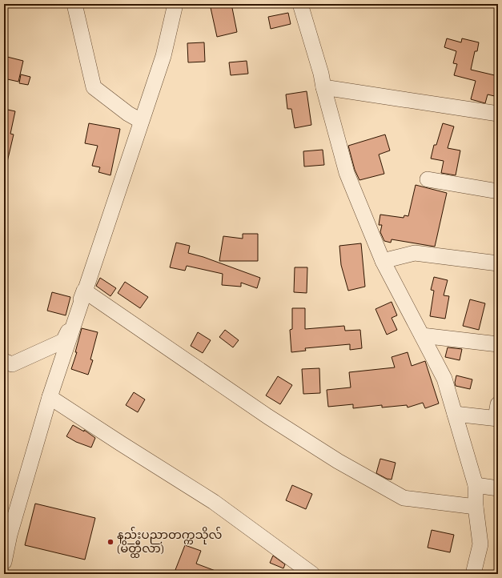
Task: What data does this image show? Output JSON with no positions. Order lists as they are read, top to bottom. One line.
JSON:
{"places":["နည်းပညာတက္ကသိုလ် (မိတ္ထီလာ)"]}
